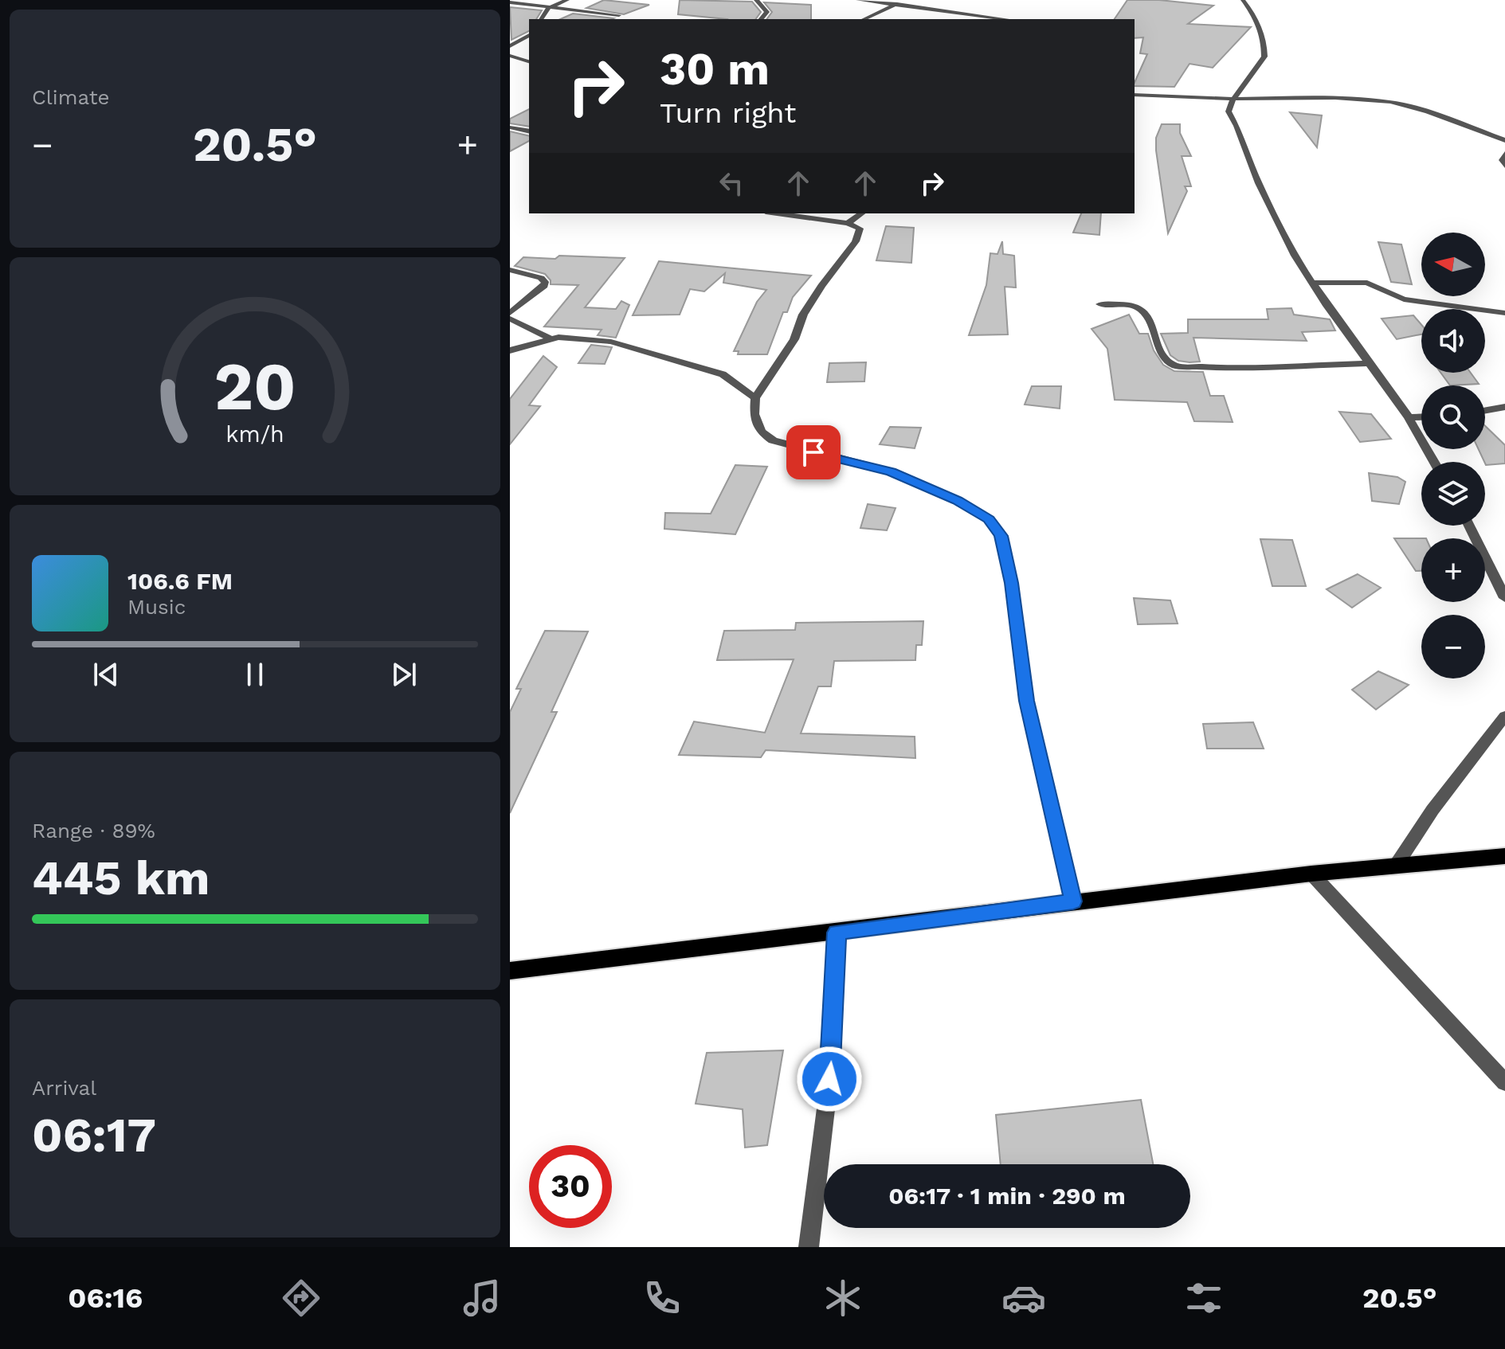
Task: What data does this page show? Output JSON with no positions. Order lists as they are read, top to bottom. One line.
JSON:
{"north":"left","page":{"tile":["Climate",["Range · 89%","445 km"],["Arrival","06:17"]],"turn":["30 m","Turn right"],"heat":["−","20.5°","+"],"map_buttons":["+","−"],"song":["106.6 FM","Music"],"limit":"30","trip":"06:17 · 1 min · 290 m","tabs":["06:16","20.5°"],"gauge":["20","km/h"]}}
